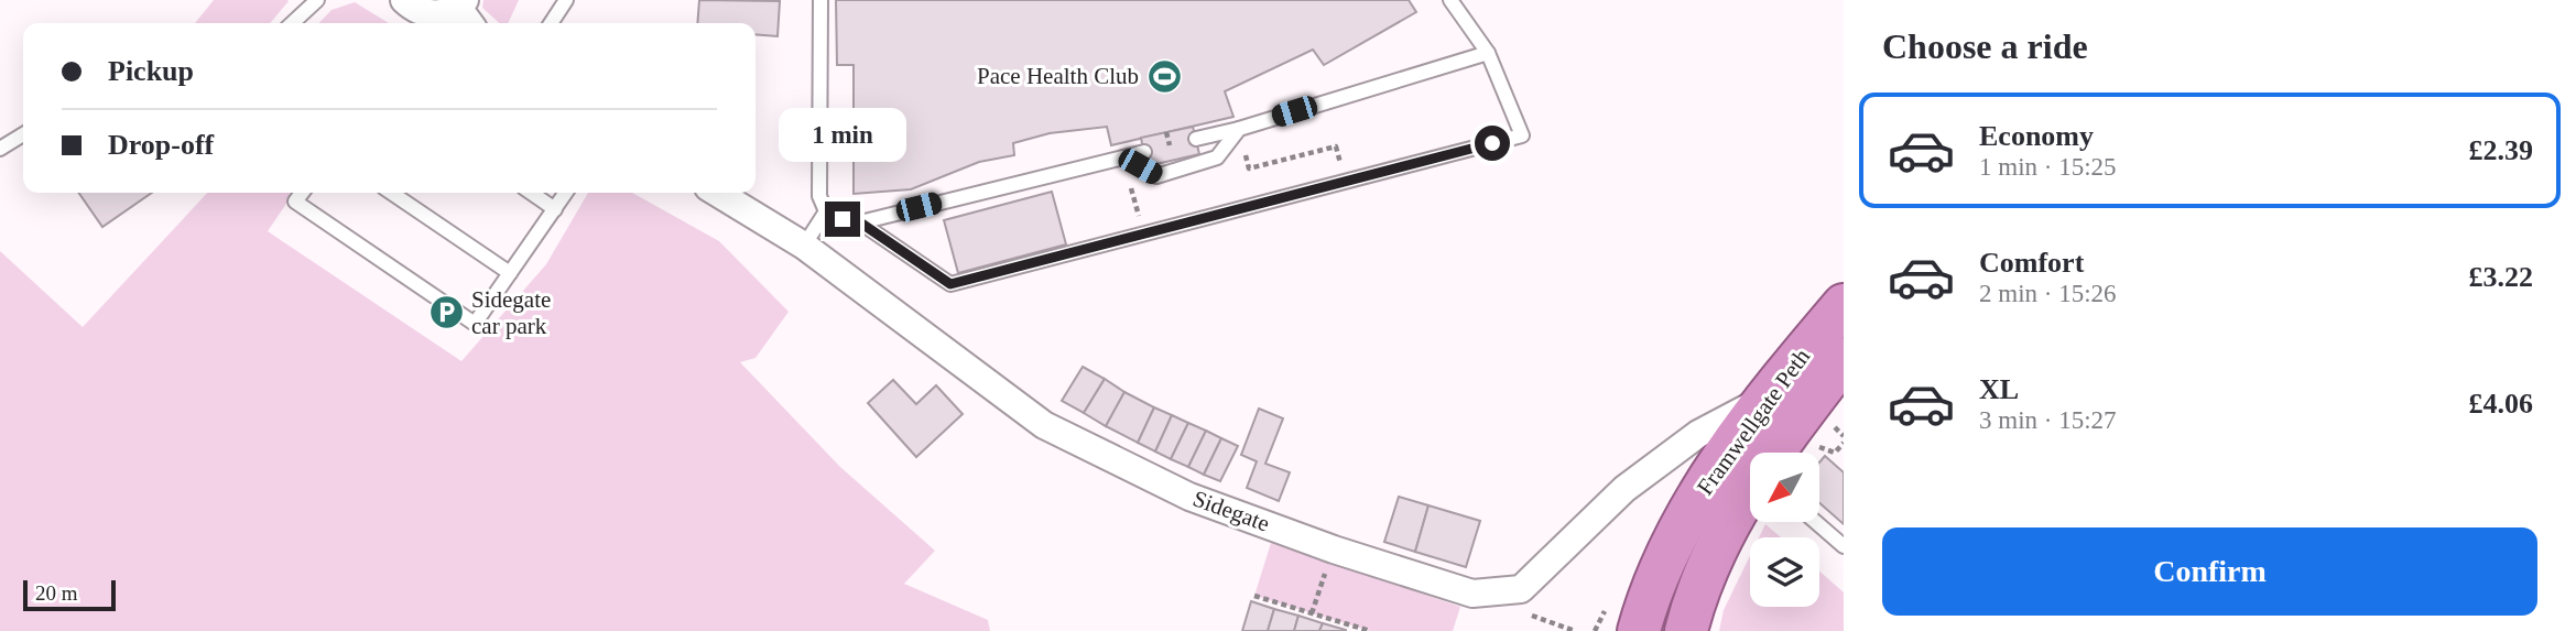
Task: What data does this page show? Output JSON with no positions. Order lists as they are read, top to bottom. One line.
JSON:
{"streets":{"highway":["Framwellgate Peth"],"street":["Sidegate"]},"crossings":[["Framwellgate Peth","Sidegate"]],"places":{"sports":["Pace Health Club"],"parking":["Sidegate car park"]},"scale_bar":"20 m","north":"bottom left","page":{"heading":"Choose a ride","banner":["Pickup","Drop-off"],"list":[{"name":"Economy","note":"1 min · 15:25","value":"£2.39"},{"name":"Comfort","note":"2 min · 15:26","value":"£3.22"},{"name":"XL","note":"3 min · 15:27","value":"£4.06"}],"bubble":"1 min","buttons":"Confirm","scale":"20 m"}}
